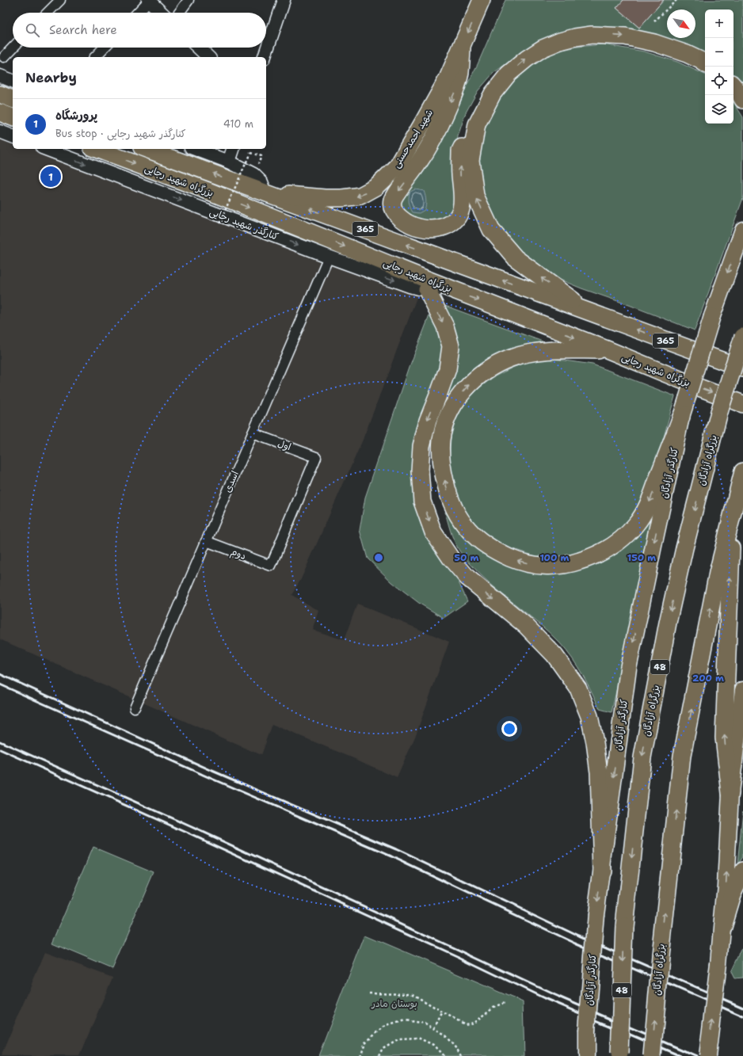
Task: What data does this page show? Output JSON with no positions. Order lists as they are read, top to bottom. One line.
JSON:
{"streets":{"highway":["شهید احمدحسنی","بزرگراه شهید رجایی","365","بزرگراه آزادگان","48"],"main road":["کنارگذر آزادگان"],"street":["کنارگذر شهید رجایی","اول","اسدی","دوم"]},"crossings":[["شهید احمدحسنی","بزرگراه شهید رجایی"],["بزرگراه شهید رجایی","کنارگذر شهید رجایی"],["کنارگذر شهید رجایی","اسدی"],["اول","اسدی"],["اول","دوم"],["اسدی","دوم"]],"one_way":["شهید احمدحسنی","کنارگذر شهید رجایی"],"parks":["بوستان مادر"],"north":"bottom right","page":{"map_buttons":["+","−"],"search":"Search here","heading":"Nearby","list":[{"mark":"1","name":"پرورشگاه","note":"Bus stop · کنارگذر شهید رجایی","value":"410 m"}],"pins":"1"},"rings":["50 m","100 m","150 m","200 m"]}
